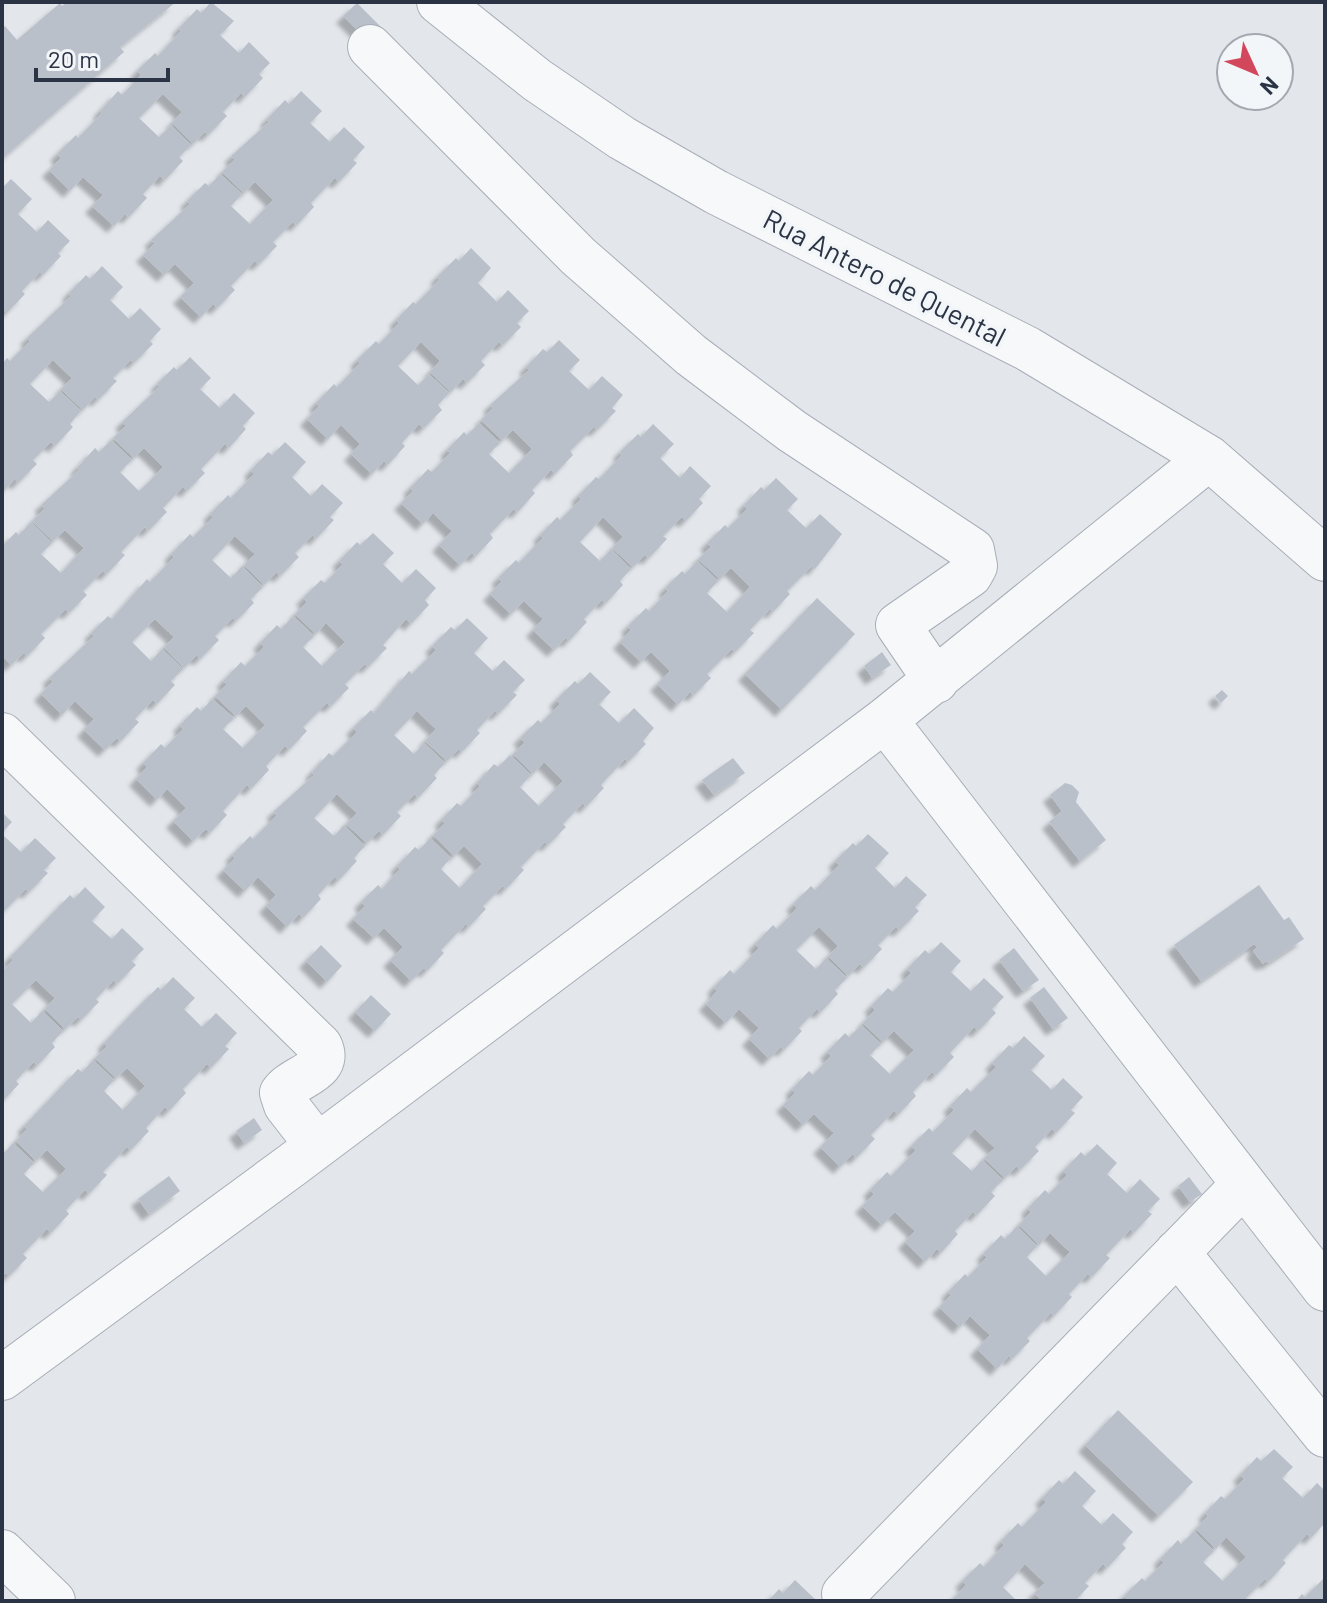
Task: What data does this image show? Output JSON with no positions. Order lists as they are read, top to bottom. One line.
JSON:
{"streets":{"street":["Rua Antero de Quental"]},"scale_bar":"20 m","north":"bottom right"}
